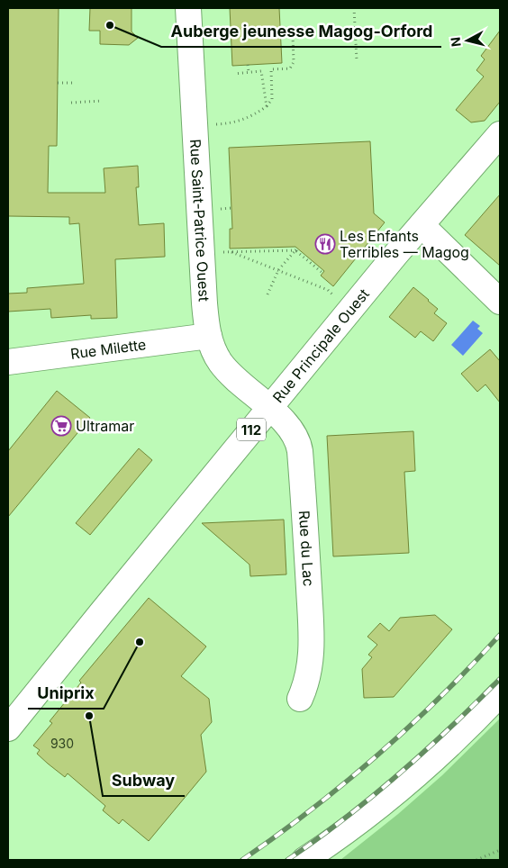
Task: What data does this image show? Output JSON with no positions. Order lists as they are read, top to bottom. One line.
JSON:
{"streets":{"street":["Rue Saint-Patrice Ouest","Rue Principale Ouest","Rue Milette","112","Rue du Lac"]},"crossings":[["Rue Saint-Patrice Ouest","Rue Principale Ouest"],["Rue Saint-Patrice Ouest","Rue Milette"],["Rue Saint-Patrice Ouest","Rue du Lac"],["Rue Principale Ouest","Rue du Lac"]],"places":{"other":["Auberge jeunesse Magog-Orford","Uniprix","Subway"],"restaurant":["Les Enfants Terribles — Magog"],"supermarket":["Ultramar"]},"house_numbers":["930"],"north":"left"}
